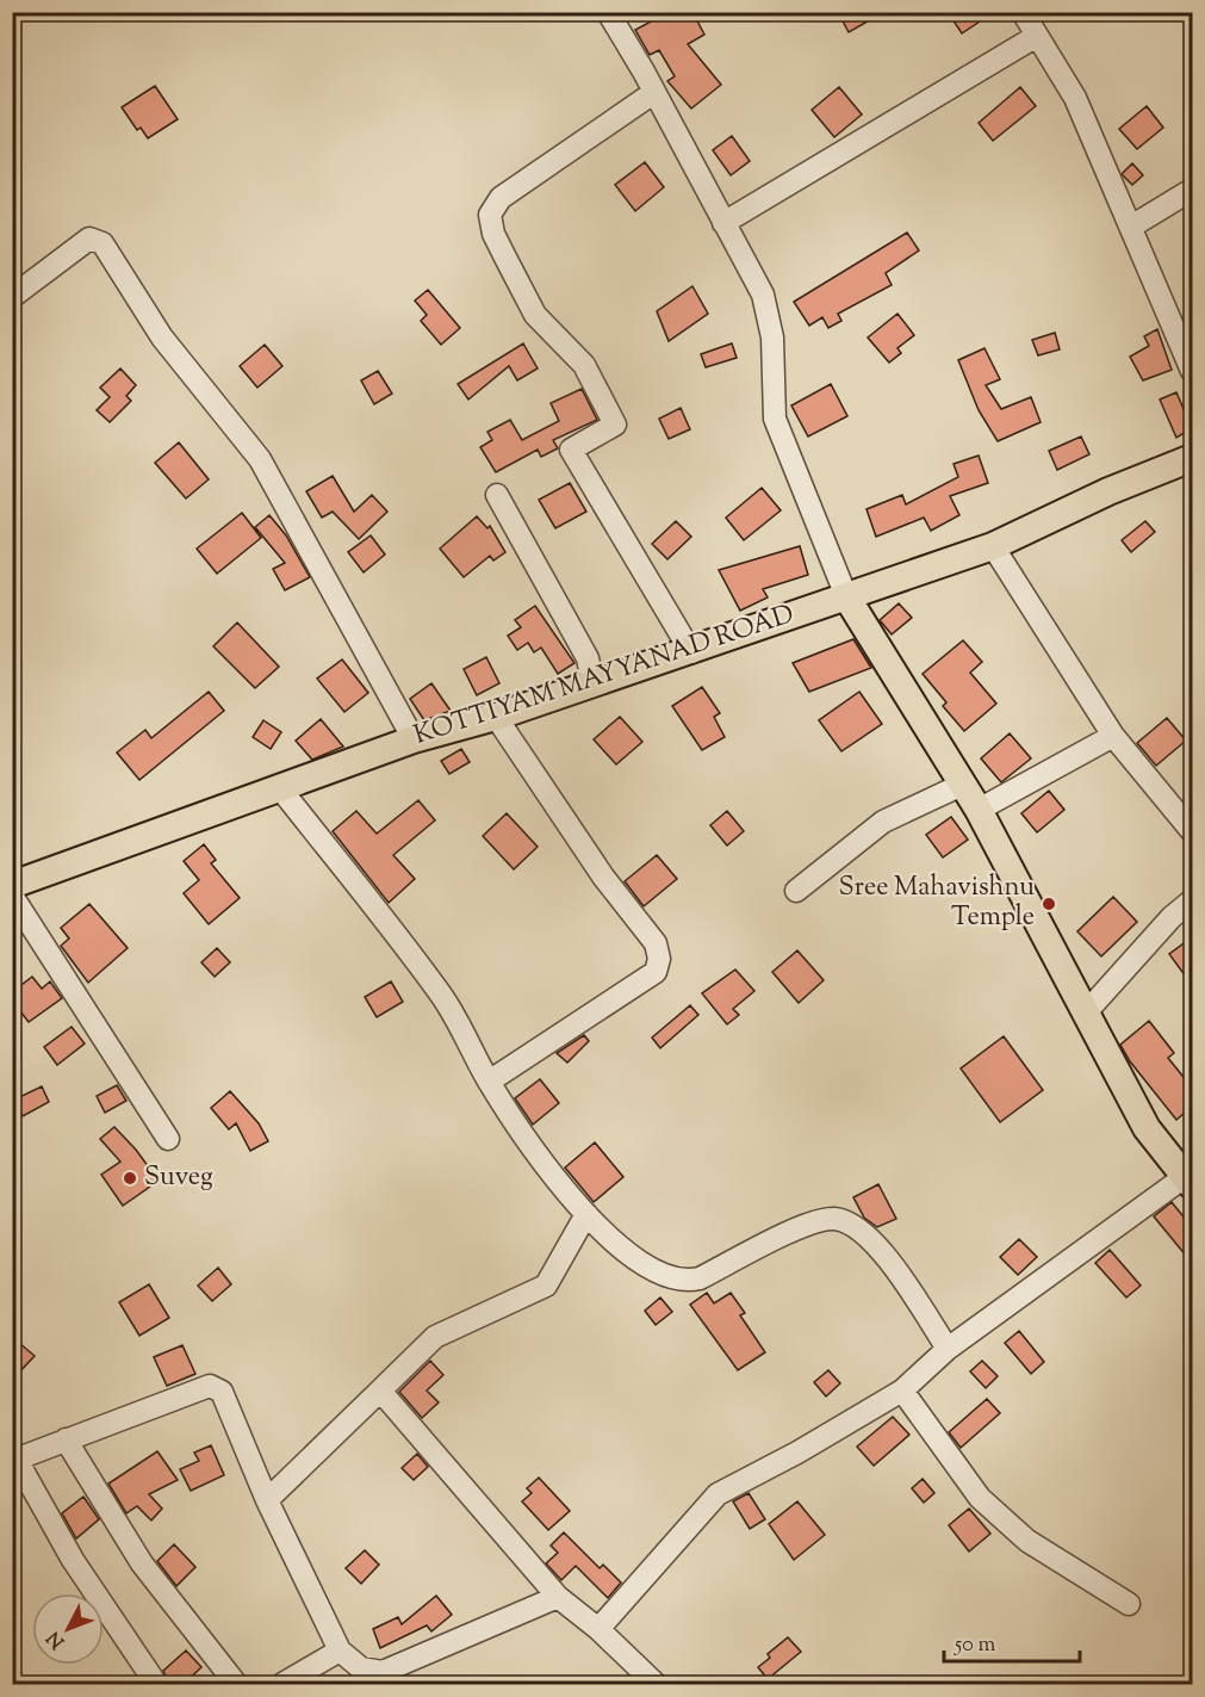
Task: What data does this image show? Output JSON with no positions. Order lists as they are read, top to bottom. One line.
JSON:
{"streets":{"main road":["KOTTIYAM MAYYANAD ROAD"]},"places":["Sree Mahavishnu Temple","Suveg"],"scale_bar":"50 m","north":"bottom left"}
